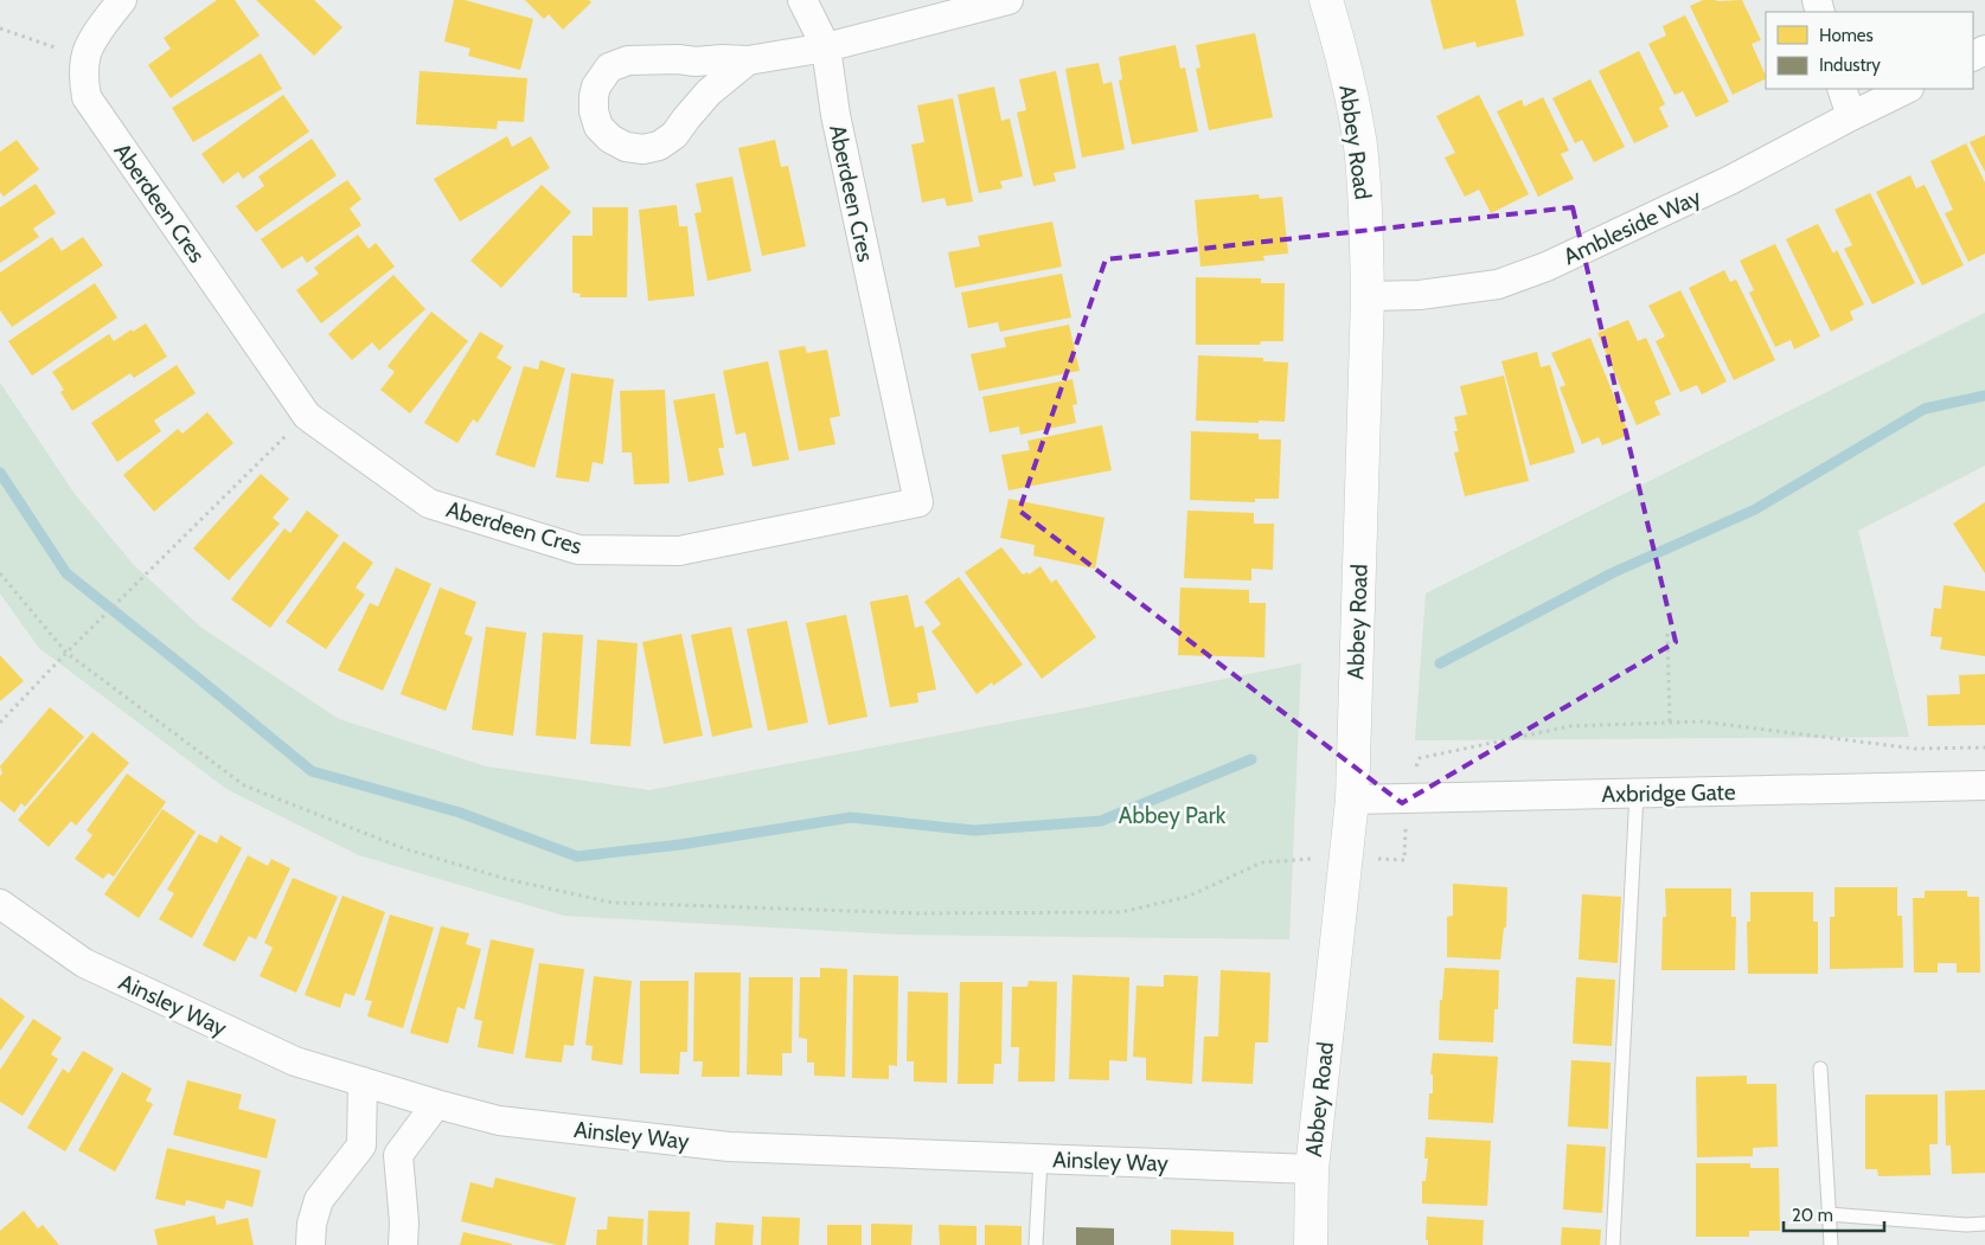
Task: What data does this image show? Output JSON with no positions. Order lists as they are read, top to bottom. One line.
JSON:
{"streets":{"street":["Abbey Road","Aberdeen Cres","Ambleside Way","Axbridge Gate","Ainsley Way"]},"crossings":[["Abbey Road","Ambleside Way"],["Abbey Road","Axbridge Gate"],["Abbey Road","Ainsley Way"]],"parks":["Abbey Park"],"legend":["Homes","Industry"],"scale_bar":"20 m"}
